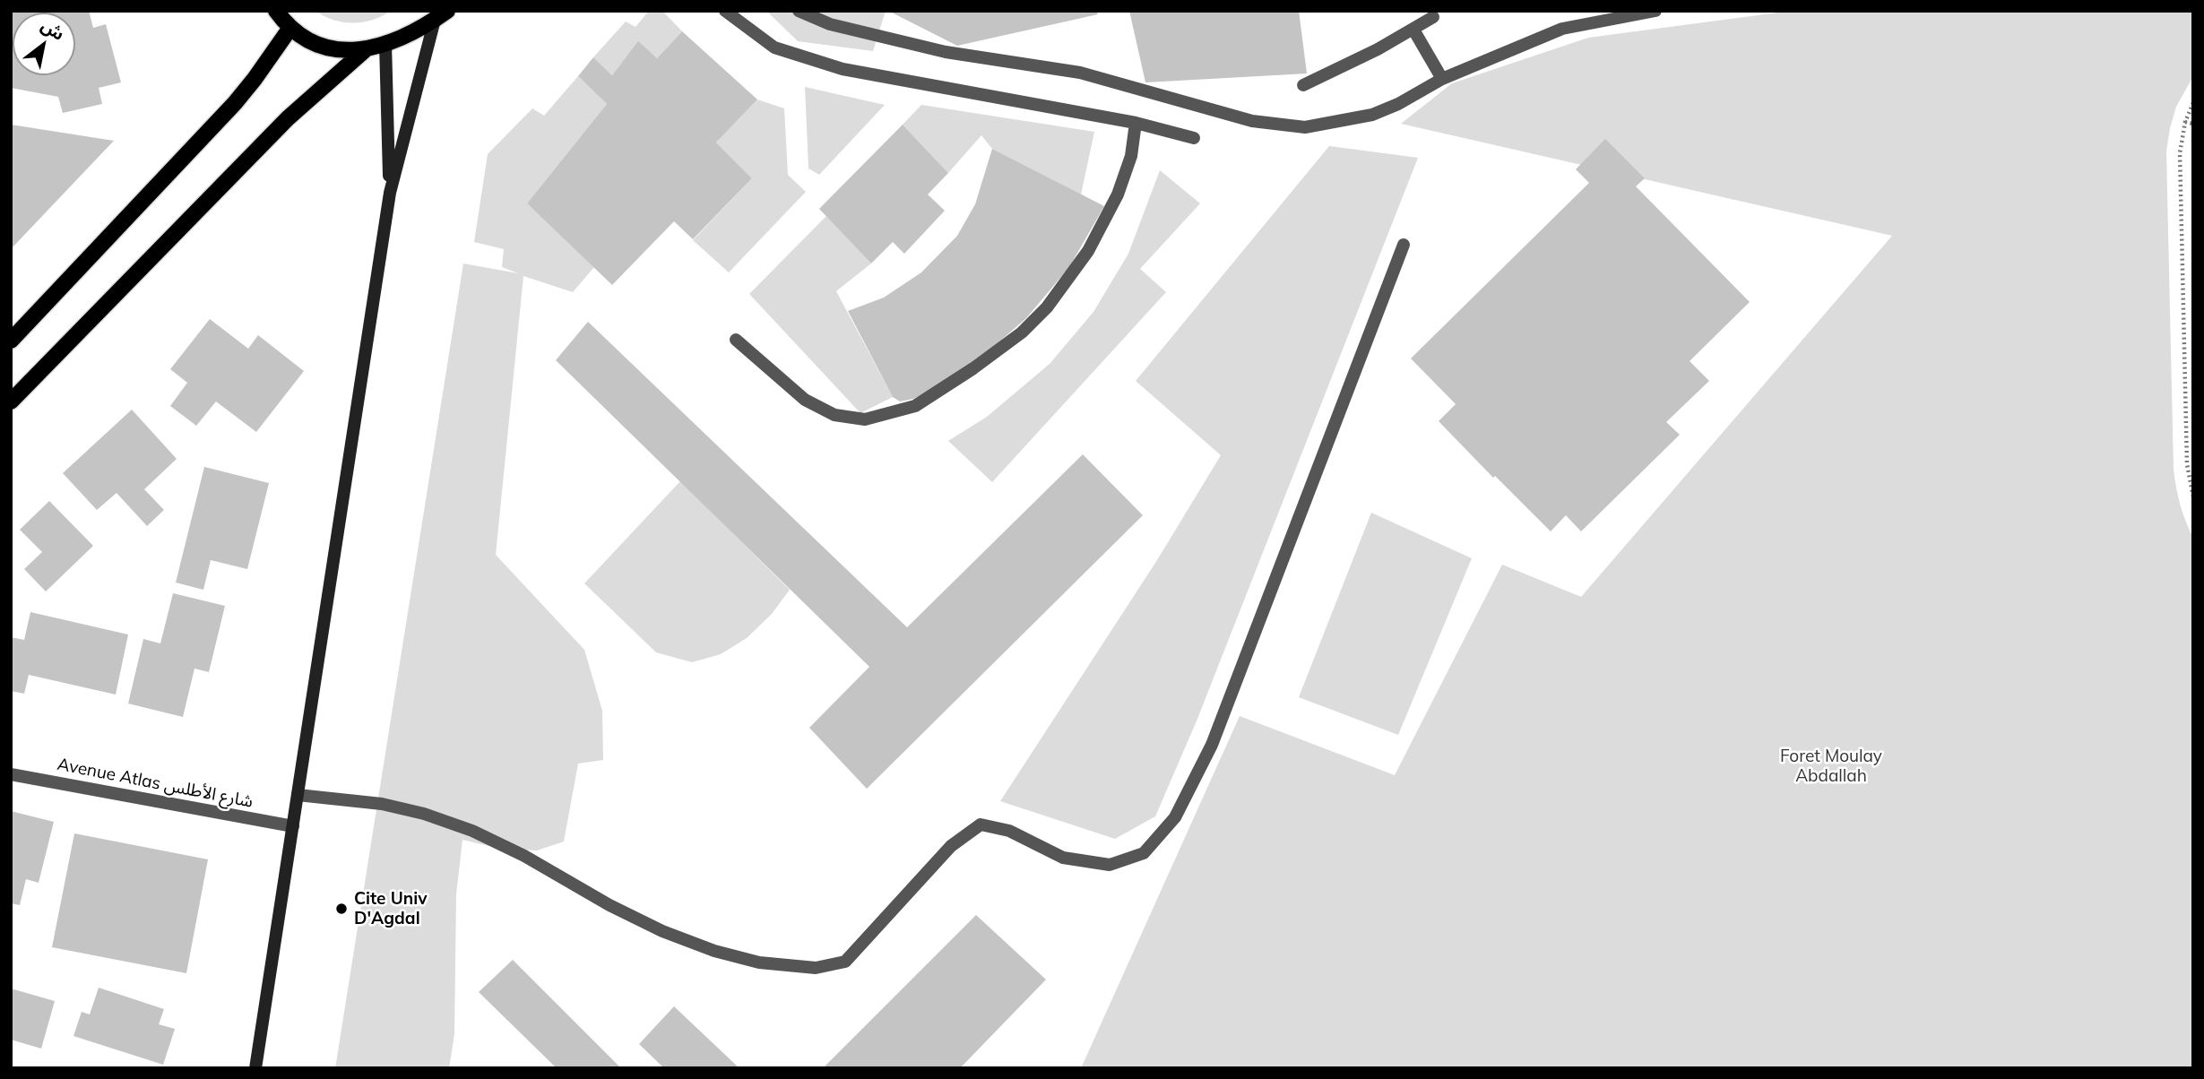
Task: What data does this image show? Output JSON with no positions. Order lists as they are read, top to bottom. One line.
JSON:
{"streets":{"street":["Avenue Atlas شارع الأطلس"]},"parks":["Foret Moulay Abdallah"],"places":["Cite Univ D'Agdal"],"north":"top right"}
